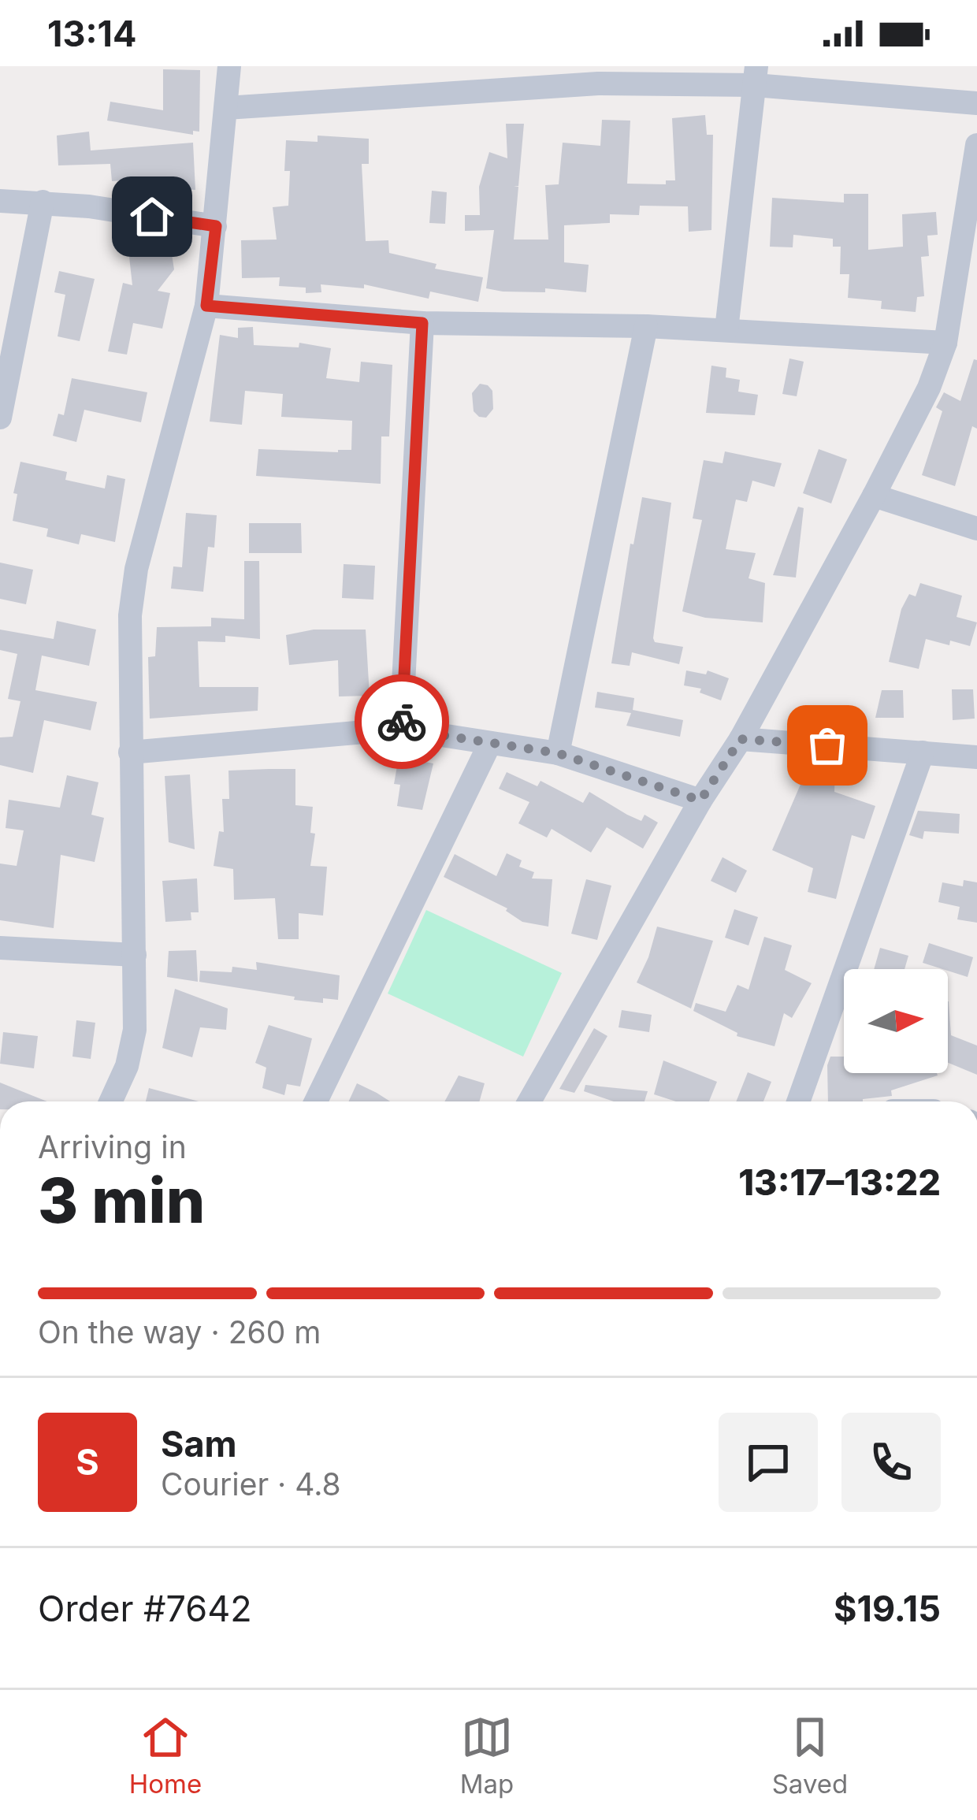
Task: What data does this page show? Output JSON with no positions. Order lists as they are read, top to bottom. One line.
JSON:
{"north":"right","page":{"status":"13:14","heading":["3 min","Arriving in","13:17–13:22"],"panel":["Sam","Courier · 4.8","Order #7642","$19.15"],"bar":"On the way · 260 m","round":"S","tabs":["Home","Map","Saved"]}}
